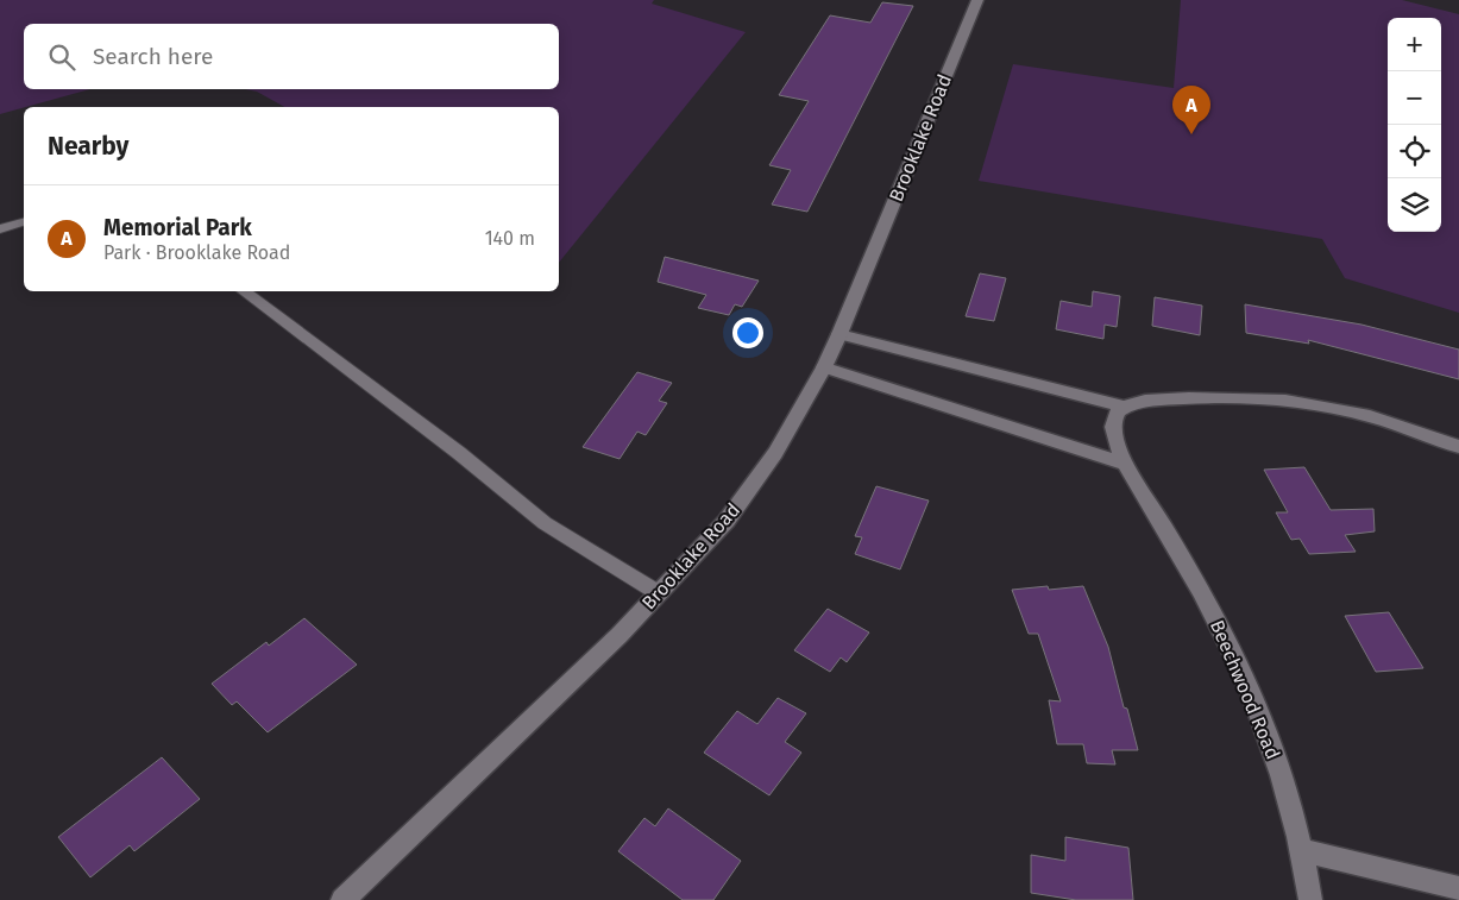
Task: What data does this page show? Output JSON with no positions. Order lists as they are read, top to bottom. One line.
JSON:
{"streets":{"street":["Brooklake Road","Beechwood Road"]},"page":{"map_buttons":["+","−"],"search":"Search here","pins":"A","heading":"Nearby","list":[{"mark":"A","name":"Memorial Park","note":"Park · Brooklake Road","value":"140 m"}]}}
